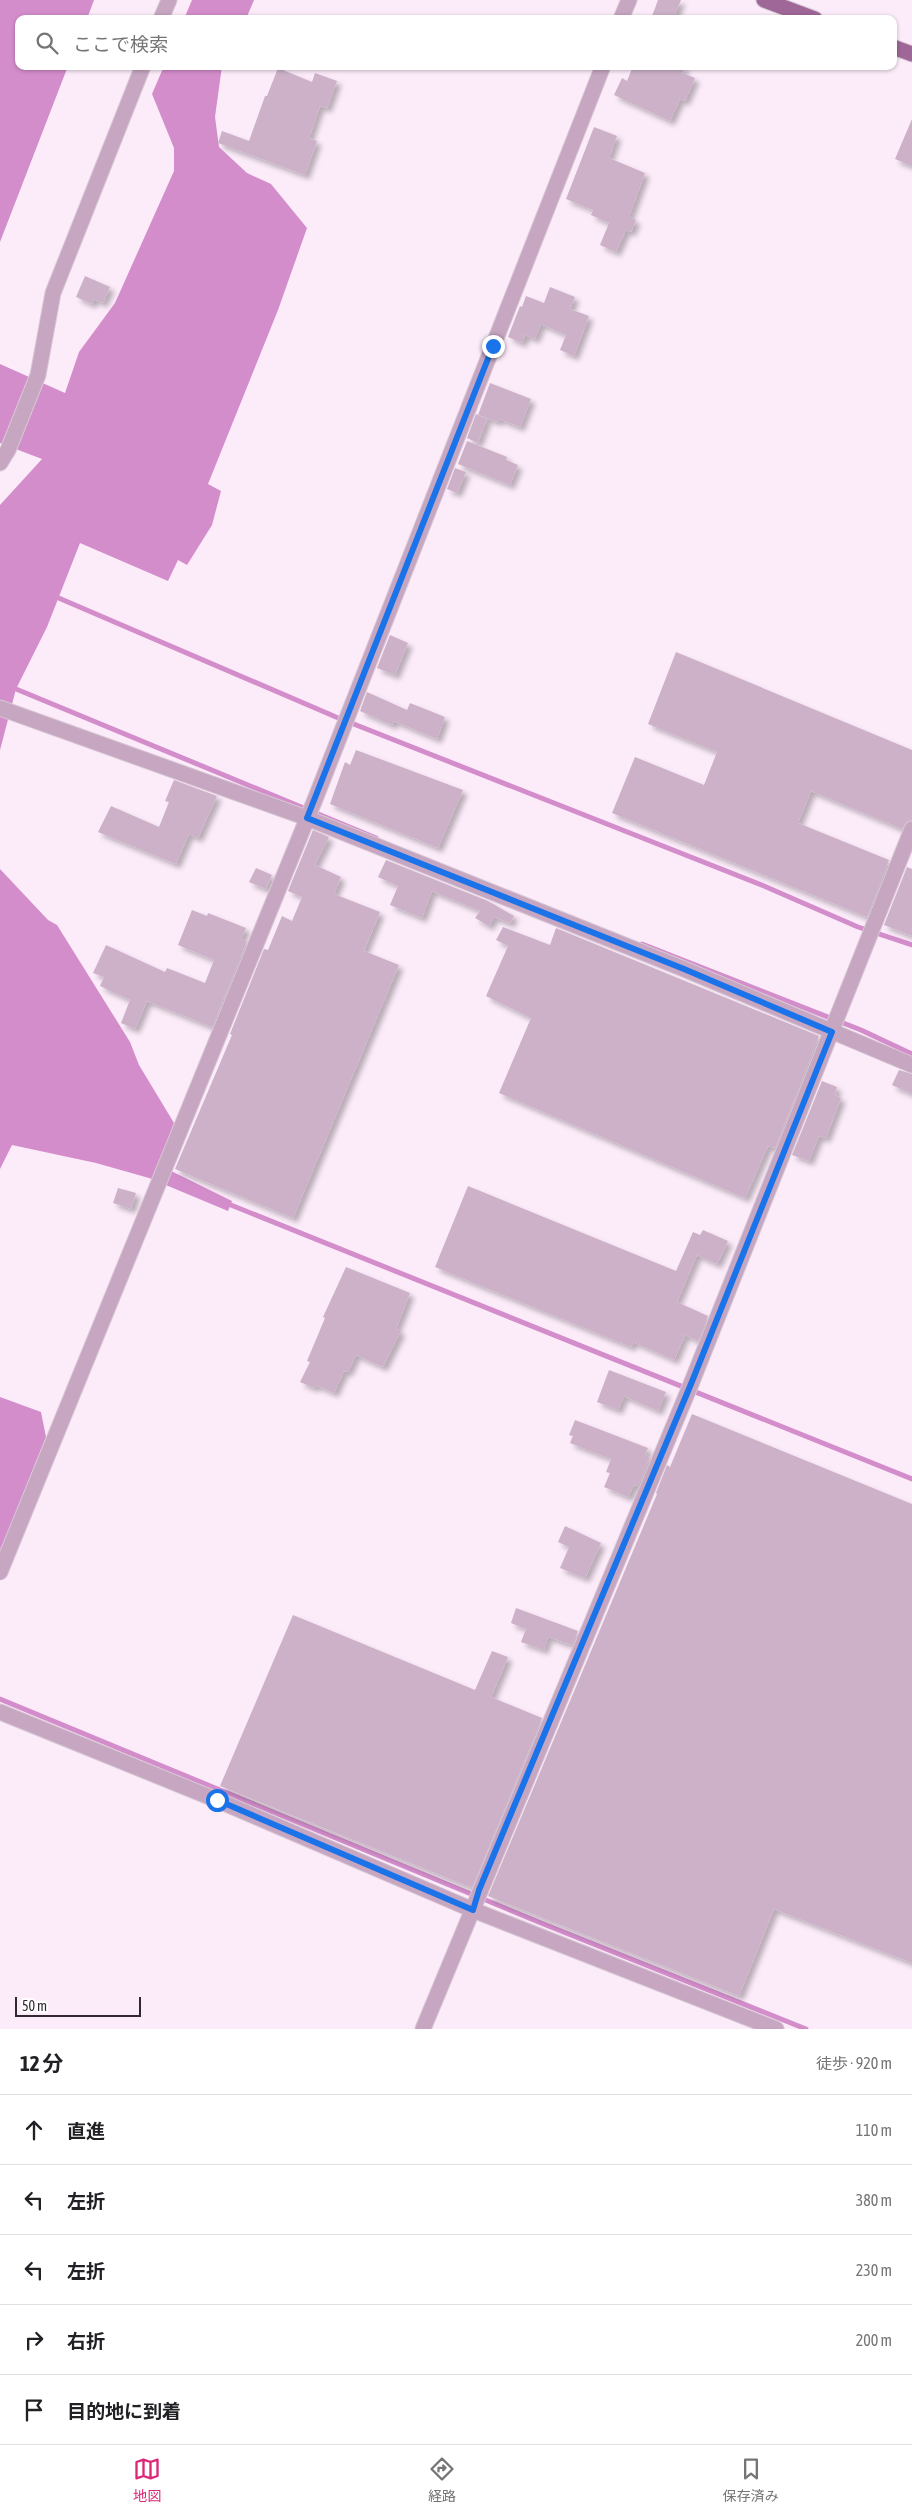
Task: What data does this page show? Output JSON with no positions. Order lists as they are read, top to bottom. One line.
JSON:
{"scale_bar":"50 m","page":{"search":"ここで検索","scale":"50 m","heading":["12 分","徒歩 · 920 m"],"list":[["直進","110 m"],["左折","380 m"],["左折","230 m"],["右折","200 m"],"目的地に到着"],"nav":["地図","経路","保存済み"]}}
